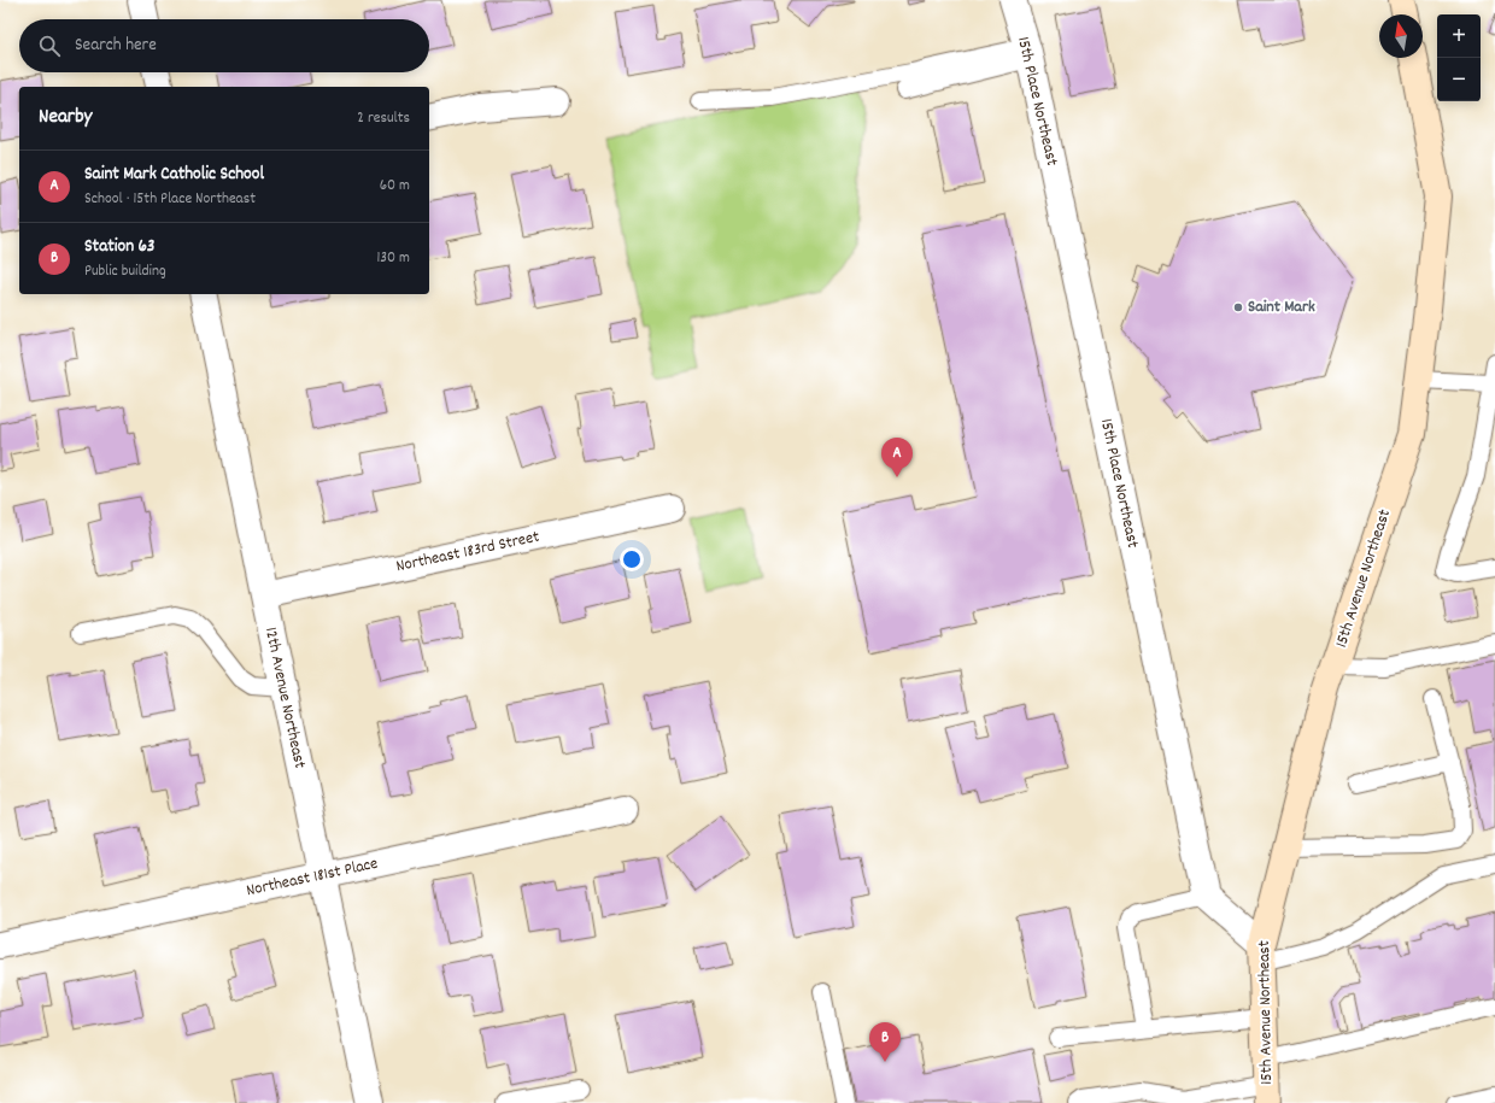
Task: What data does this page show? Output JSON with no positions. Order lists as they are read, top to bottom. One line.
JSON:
{"streets":{"main road":["15th Avenue Northeast"],"street":["15th Place Northeast","Northeast 183rd Street","12th Avenue Northeast","Northeast 181st Place"]},"crossings":[["Northeast 183rd Street","12th Avenue Northeast"],["12th Avenue Northeast","Northeast 181st Place"]],"places":["Saint Mark"],"north":"top","page":{"map_buttons":["+","−"],"search":"Search here","heading":["Nearby","2 results"],"list":[{"mark":"A","name":"Saint Mark Catholic School","note":"School · 15th Place Northeast","value":"60 m"},{"mark":"B","name":"Station 63","note":"Public building","value":"130 m"}],"pins":["A","B"]}}
